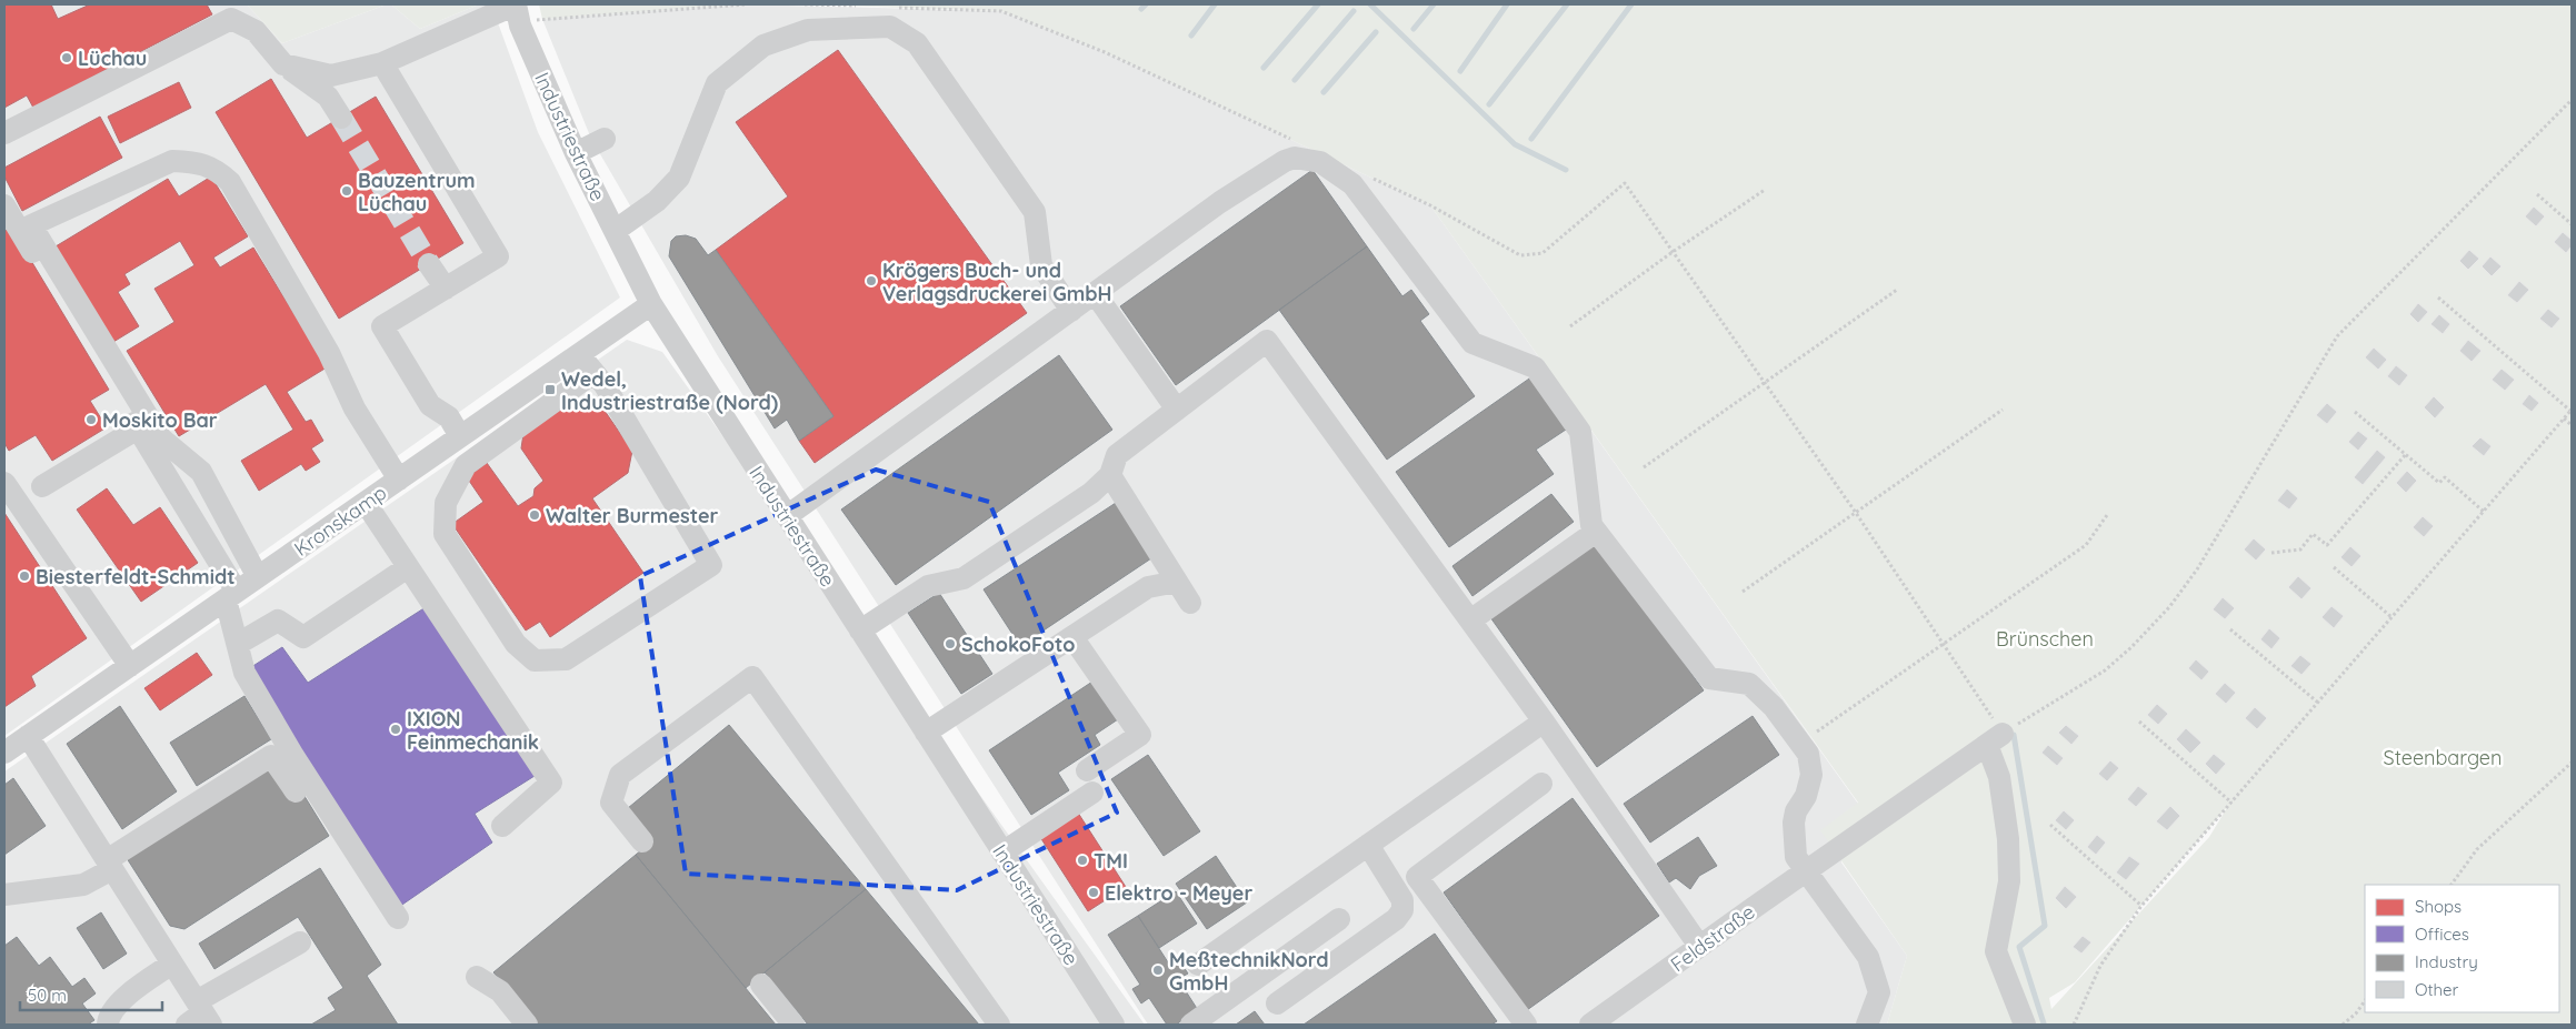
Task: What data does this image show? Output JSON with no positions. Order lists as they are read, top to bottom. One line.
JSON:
{"streets":{"street":["Industriestraße","Kronskamp","Feldstraße"]},"crossings":[["Industriestraße","Kronskamp"]],"parks":["Brünschen","Steenbargen"],"places":{"other":["Lüchau","Bauzentrum Lüchau","Krögers Buch- und Verlagsdruckerei GmbH","Moskito Bar","Walter Burmester","Biesterfeldt-Schmidt","SchokoFoto","IXION Feinmechanik","TMI","Elektro - Meyer","MeßtechnikNord GmbH"],"transit":["Wedel, Industriestraße (Nord)"]},"legend":["Shops","Offices","Industry","Other"],"scale_bar":"50 m"}
